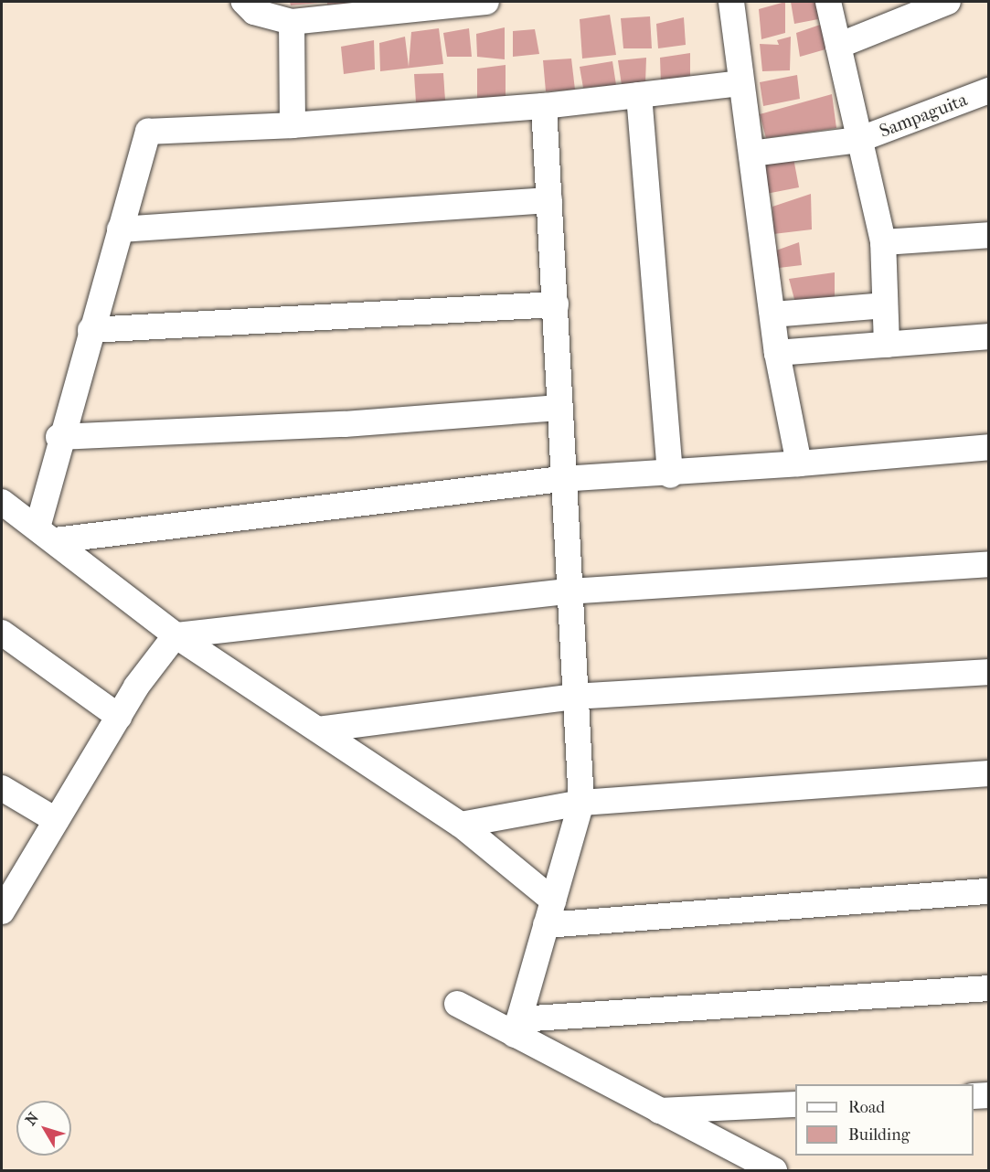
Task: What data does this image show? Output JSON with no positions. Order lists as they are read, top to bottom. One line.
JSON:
{"streets":{"street":["Sampaguita"]},"legend":["Road","Building"],"north":"top left"}
